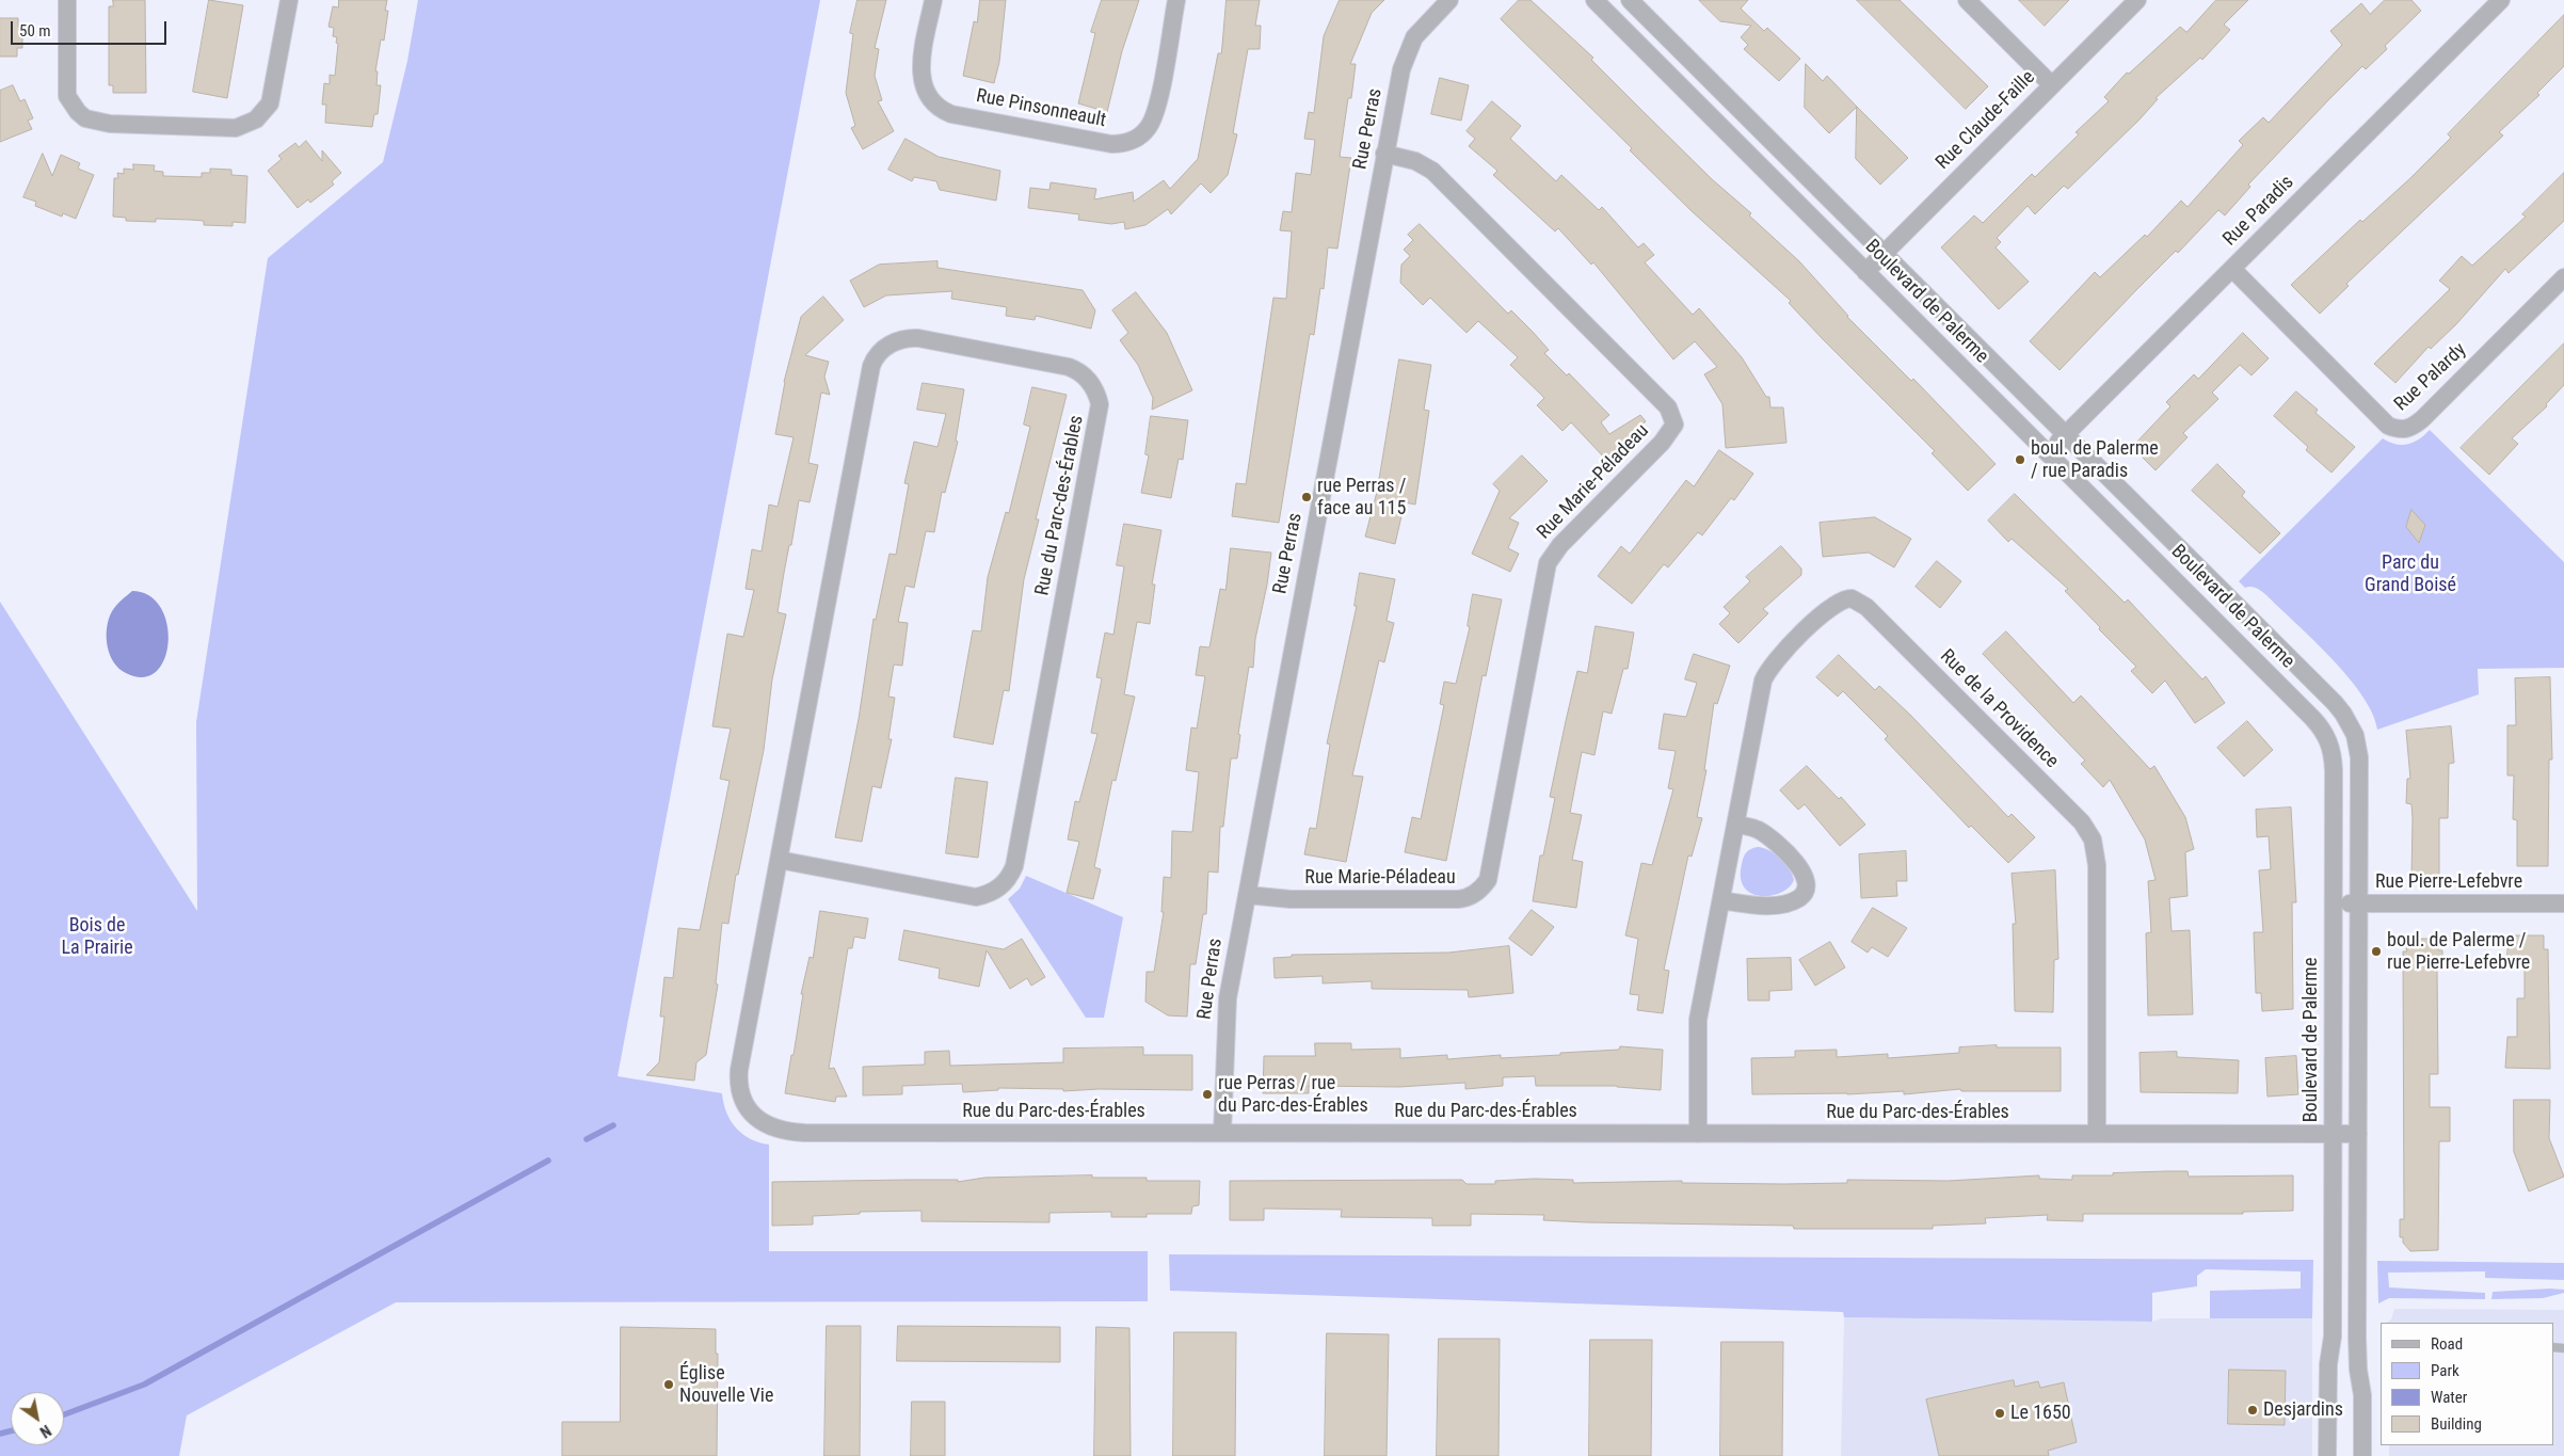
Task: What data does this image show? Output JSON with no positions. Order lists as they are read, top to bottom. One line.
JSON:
{"streets":{"street":["Rue Pinsonneault","Rue Claude-Faille","Rue Perras","Rue Paradis","Boulevard de Palerme","Rue Palardy","Rue Marie-Péladeau","Rue du Parc-des-Érables","Rue de la Providence","Rue Pierre-Lefebvre"]},"crossings":[["Rue Claude-Faille","Boulevard de Palerme"],["Rue Perras","Rue Marie-Péladeau"],["Rue Perras","Rue du Parc-des-Érables"],["Rue Paradis","Boulevard de Palerme"],["Rue Paradis","Rue Palardy"],["Boulevard de Palerme","Rue du Parc-des-Érables"],["Boulevard de Palerme","Rue Pierre-Lefebvre"],["Rue du Parc-des-Érables","Rue de la Providence"]],"parks":["Parc du Grand Boisé","Bois de La Prairie"],"places":["boul. de Palerme / rue Paradis","rue Perras / face au 115","boul. de Palerme / rue Pierre-Lefebvre","rue Perras / rue du Parc-des-Érables","Église Nouvelle Vie","Desjardins","Le 1650"],"legend":["Road","Park","Water","Building"],"scale_bar":"50 m","north":"bottom right"}
